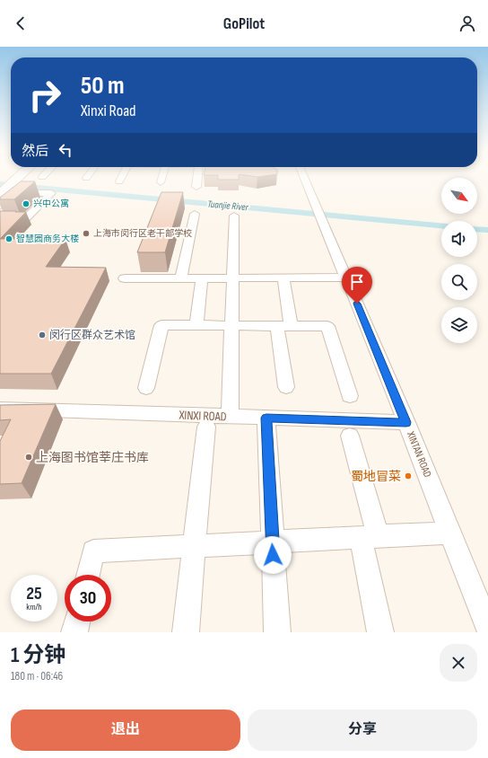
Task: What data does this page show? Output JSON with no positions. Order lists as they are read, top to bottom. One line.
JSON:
{"streets":{"street":["XINXI ROAD","XINTAN ROAD"]},"crossings":[["XINXI ROAD","XINTAN ROAD"]],"water":["Tuanjie River"],"places":["兴中公寓","上海市闵行区老干部学校","智慧园商务大楼","闵行区群众艺术馆","上海图书馆莘庄书库","蜀地冒菜"],"north":"bottom right","page":{"header":"GoPilot","turn":["50 m","Xinxi Road"],"then":"然后","speed":"25 km/h","limit":"30","heading":["1 分钟","180 m · 06:46"],"buttons":["退出","分享"]}}
